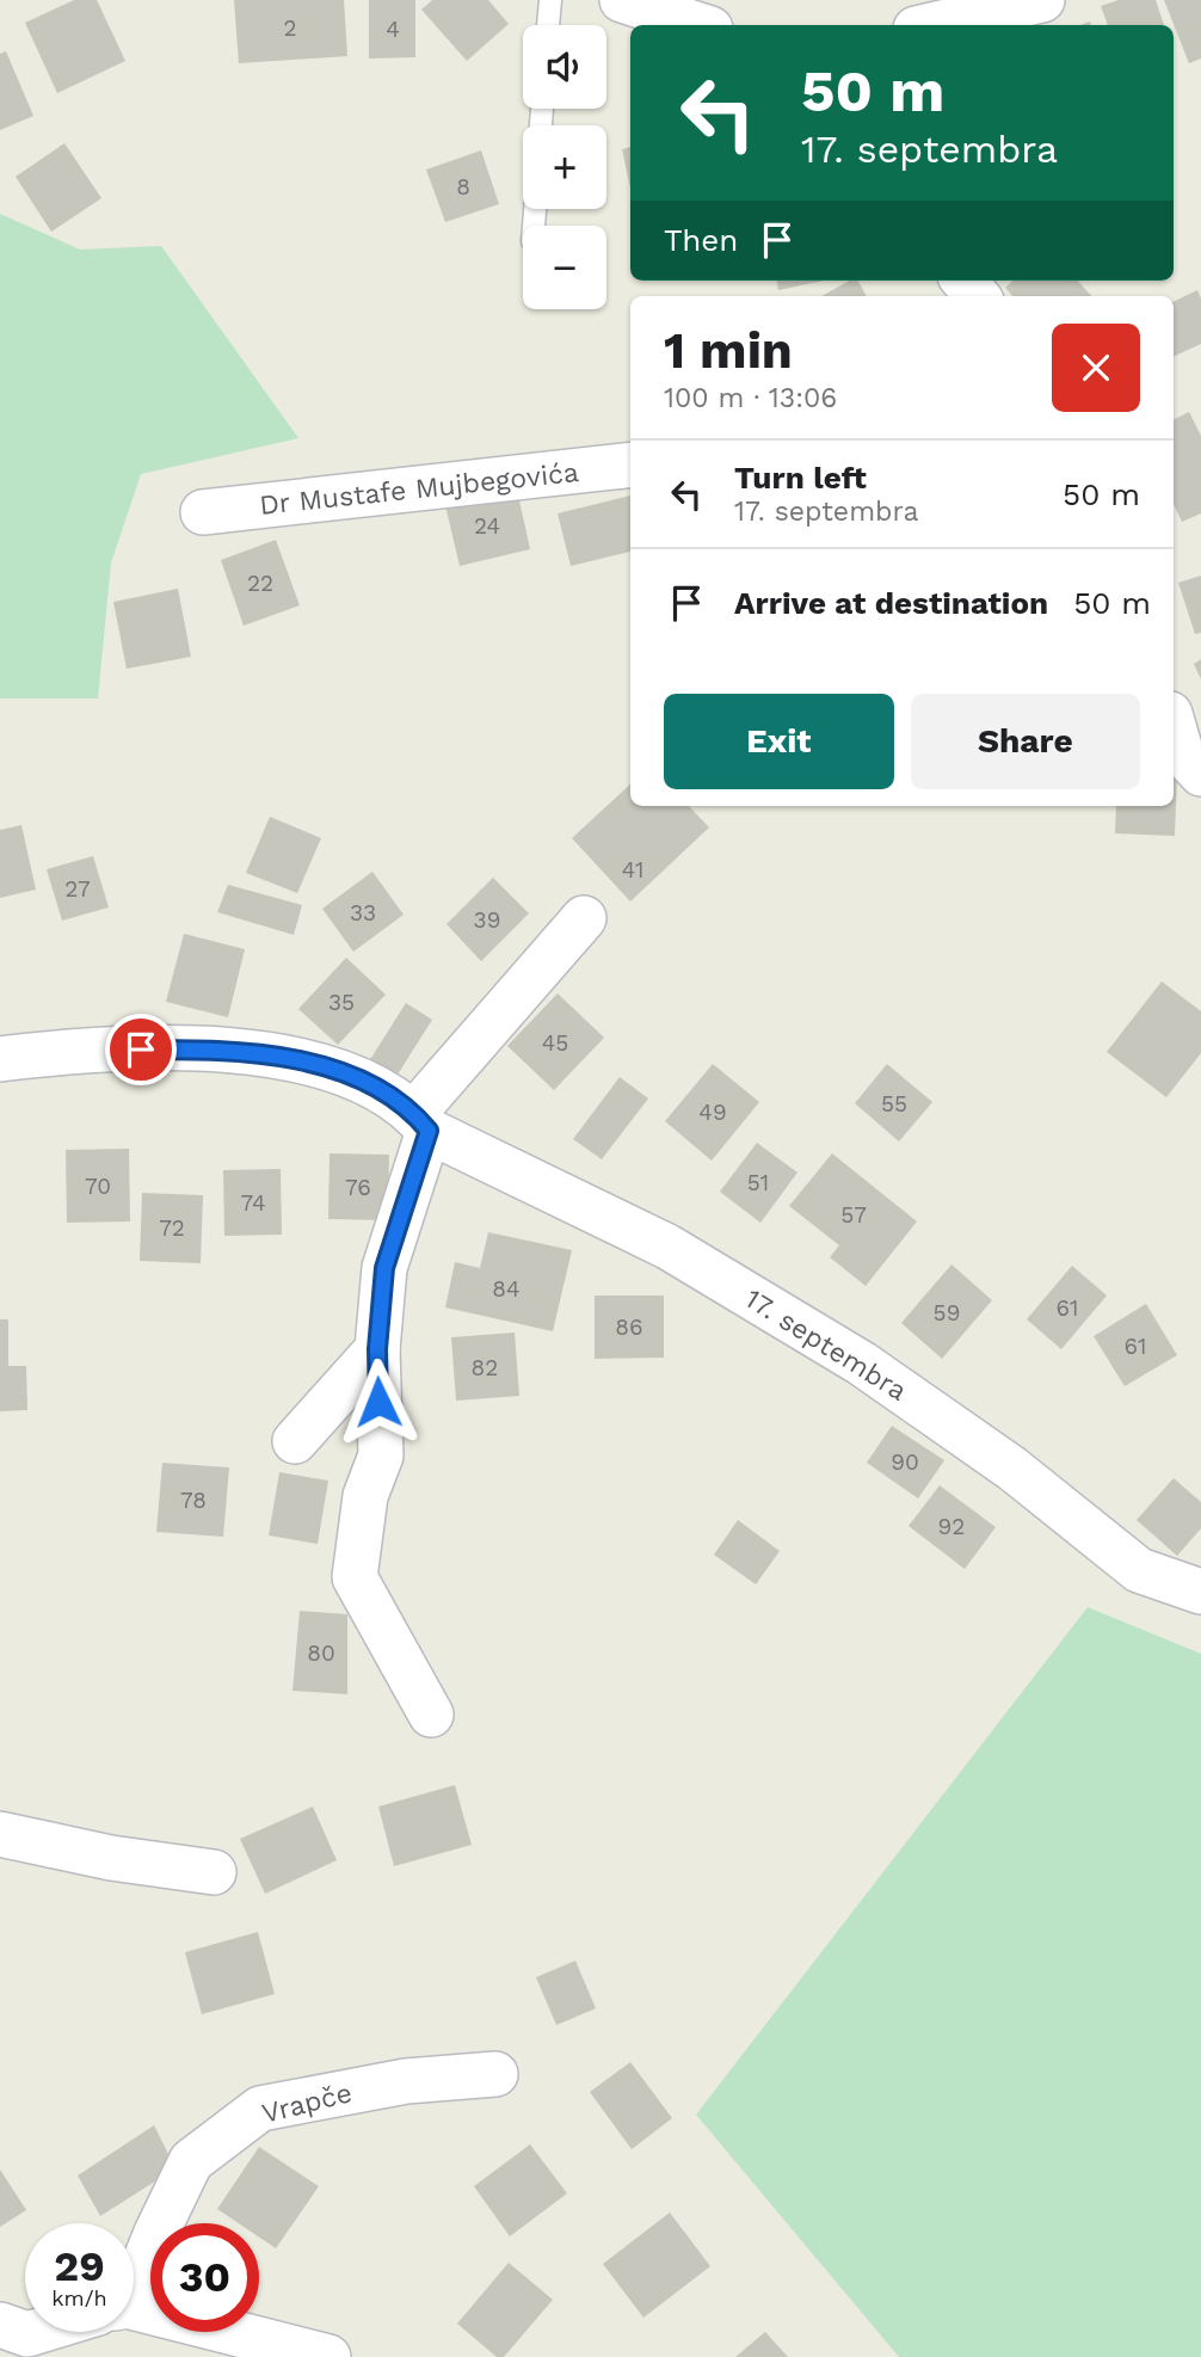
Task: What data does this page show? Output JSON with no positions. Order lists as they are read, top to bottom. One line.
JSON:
{"streets":{"street":["Dr Mustafe Mujbegovića","17. septembra","Vrapče"]},"house_numbers":["2","4","8","24","22","41","27","33","39","35","45","55","49","51","70","76","74","57","72","84","61","59","86","61","82","90","78","92","80"],"page":{"map_buttons":["+","−"],"turn":["50 m","17. septembra"],"then":"Then","heading":["1 min","100 m · 13:06"],"list":[{"name":"Turn left","note":"17. septembra","value":"50 m"},{"name":"Arrive at destination","value":"50 m"}],"buttons":["Exit","Share"],"speed":"29 km/h","limit":"30"}}
